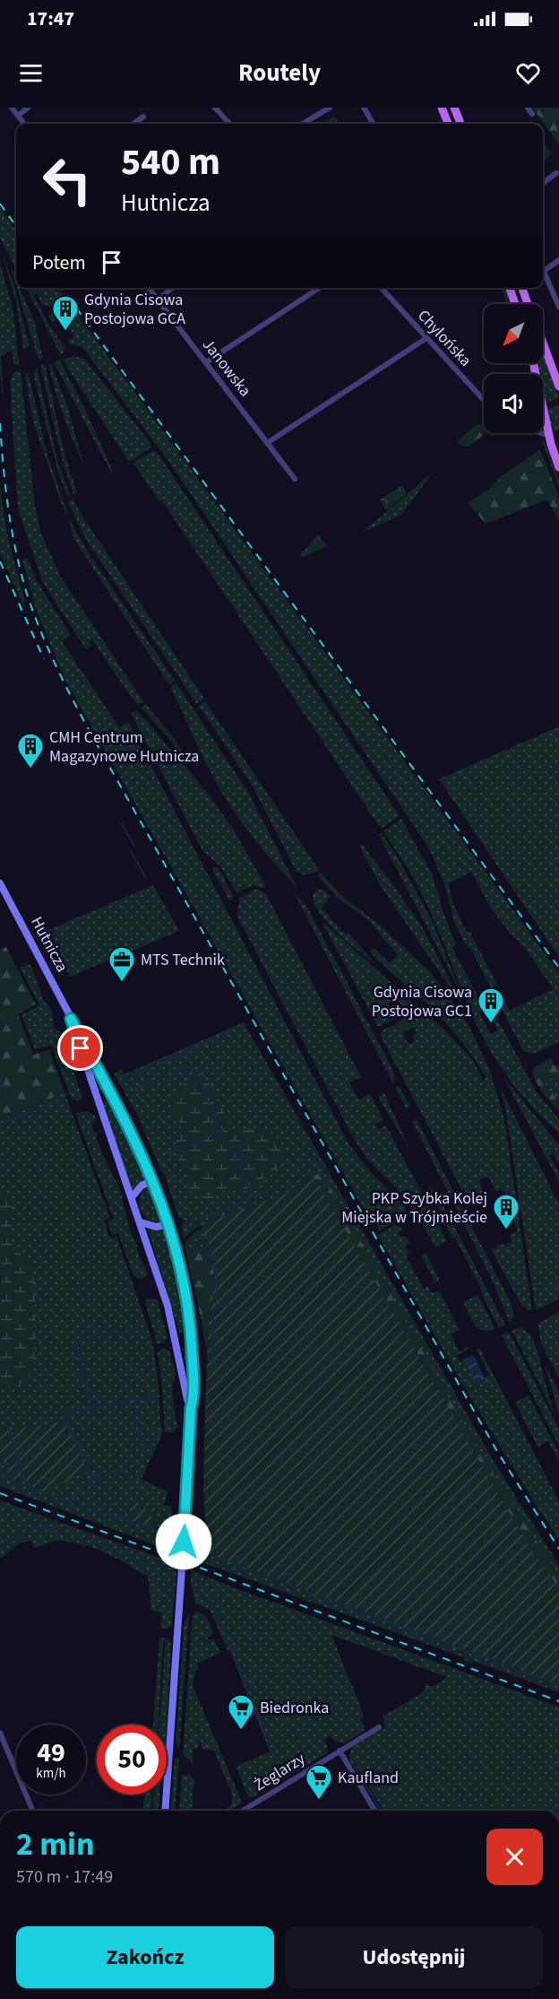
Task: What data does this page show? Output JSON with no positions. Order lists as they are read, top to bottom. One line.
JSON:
{"streets":{"main road":["Hutnicza"],"street":["Chylońska","Janowska","Żeglarzy"]},"places":{"building":["Gdynia Cisowa Postojowa GCA","CMH Centrum Magazynowe Hutnicza","Gdynia Cisowa Postojowa GC1","PKP Szybka Kolej Miejska w Trójmieście"],"office":["MTS Technik"],"supermarket":["Biedronka","Kaufland"]},"north":"bottom left","page":{"status":"17:47","header":"Routely","turn":["540 m","Hutnicza"],"then":"Potem","speed":"49 km/h","limit":"50","heading":["2 min","570 m · 17:49"],"buttons":["Zakończ","Udostępnij"]}}
